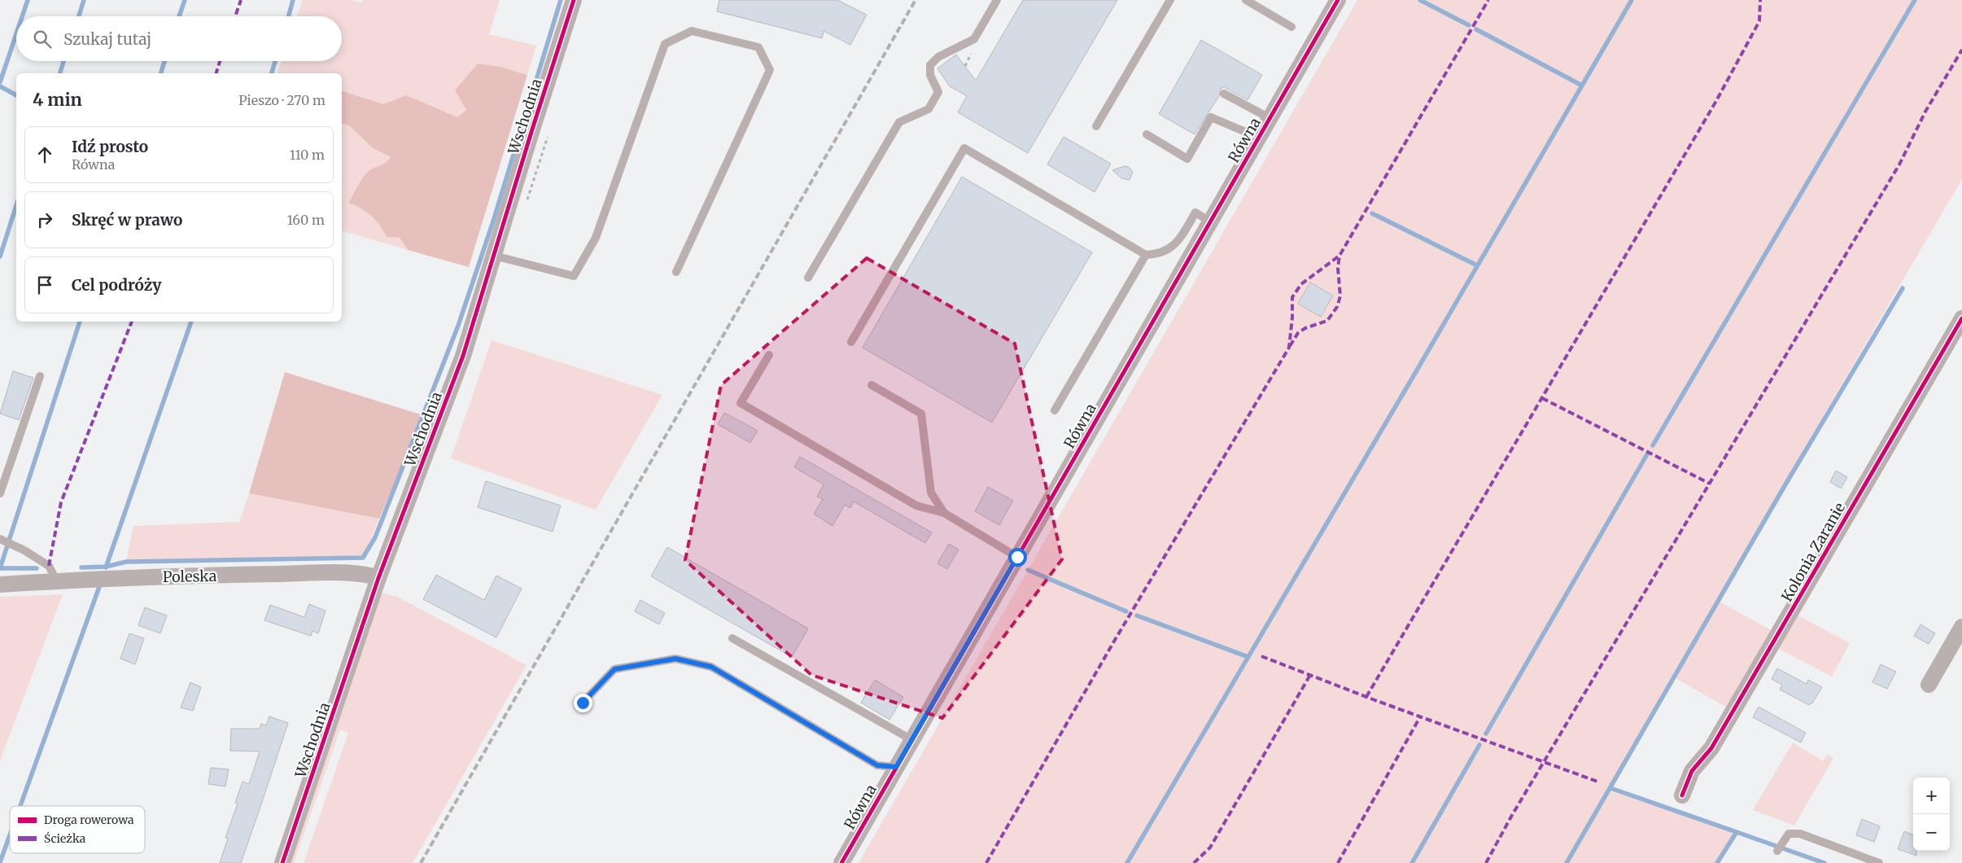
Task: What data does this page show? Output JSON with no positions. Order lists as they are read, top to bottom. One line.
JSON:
{"streets":{"street":["Wschodnia","Równa","Kolonia Zaranie","Poleska"]},"crossings":[["Wschodnia","Poleska"]],"legend":["Droga rowerowa","Ścieżka"],"page":{"search":"Szukaj tutaj","heading":["4 min","Pieszo · 270 m"],"list":[["Idź prosto","Równa","110 m"],["Skręć w prawo","160 m"],"Cel podróży"],"map_buttons":["+","−"]}}
